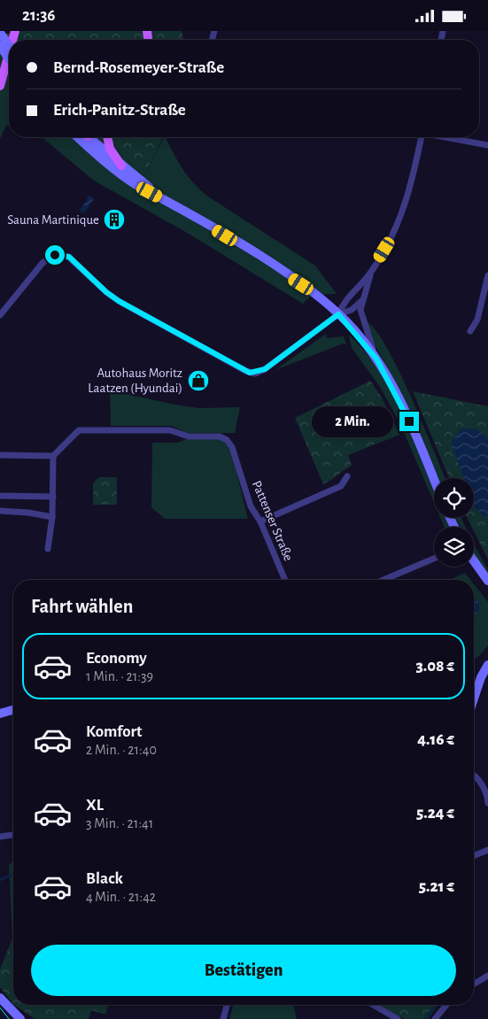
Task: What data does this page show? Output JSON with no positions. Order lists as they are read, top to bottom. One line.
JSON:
{"streets":{"street":["Pattenser Straße"]},"places":{"building":["Sauna Martinique"],"shop":["Autohaus Moritz Laatzen (Hyundai)"]},"page":{"status":"21:36","banner":["Bernd-Rosemeyer-Straße","Erich-Panitz-Straße"],"bubble":"2 Min.","heading":"Fahrt wählen","list":[{"name":"Economy","note":"1 Min. · 21:39","value":"3.08 €"},{"name":"Komfort","note":"2 Min. · 21:40","value":"4.16 €"},{"name":"XL","note":"3 Min. · 21:41","value":"5.24 €"},{"name":"Black","note":"4 Min. · 21:42","value":"5.21 €"}],"buttons":"Bestätigen"}}
